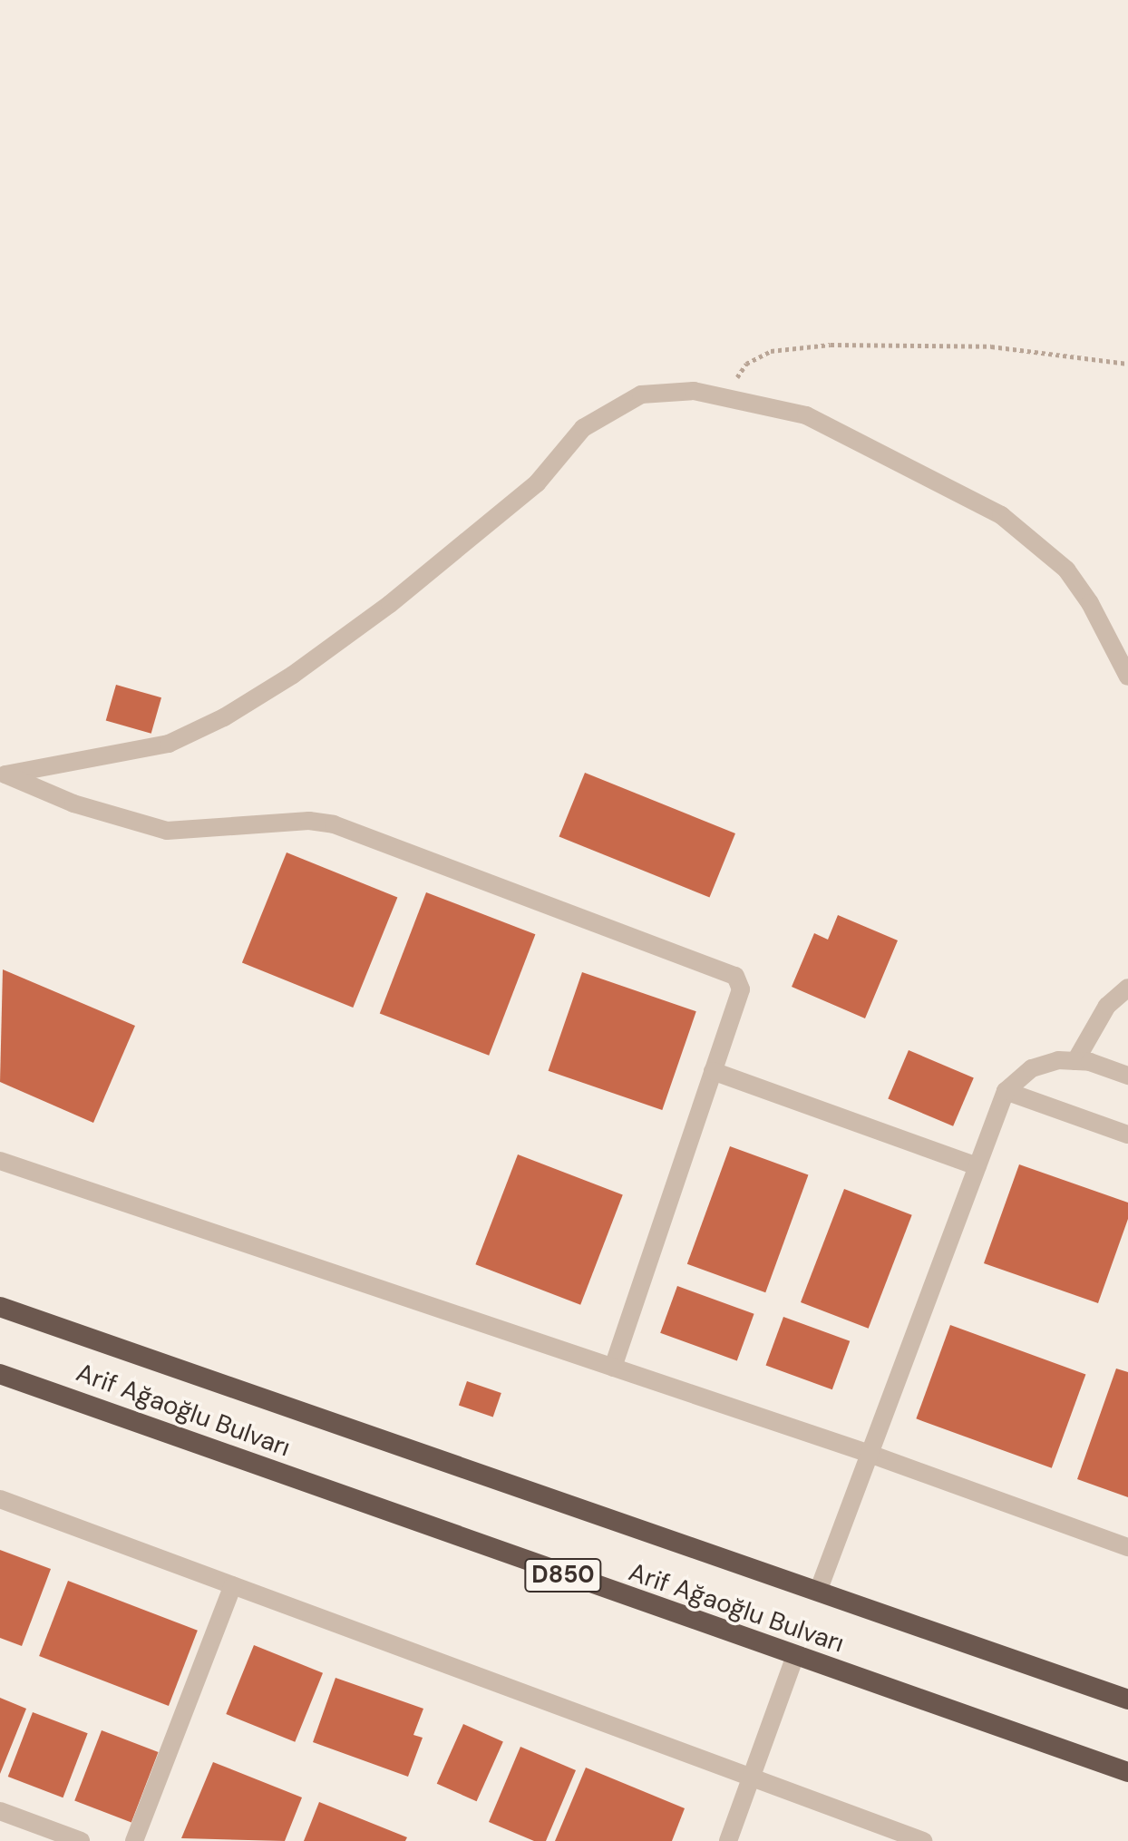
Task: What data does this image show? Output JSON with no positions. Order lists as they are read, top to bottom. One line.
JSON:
{"streets":{"highway":["Arif Ağaoğlu Bulvarı","D850"]}}
